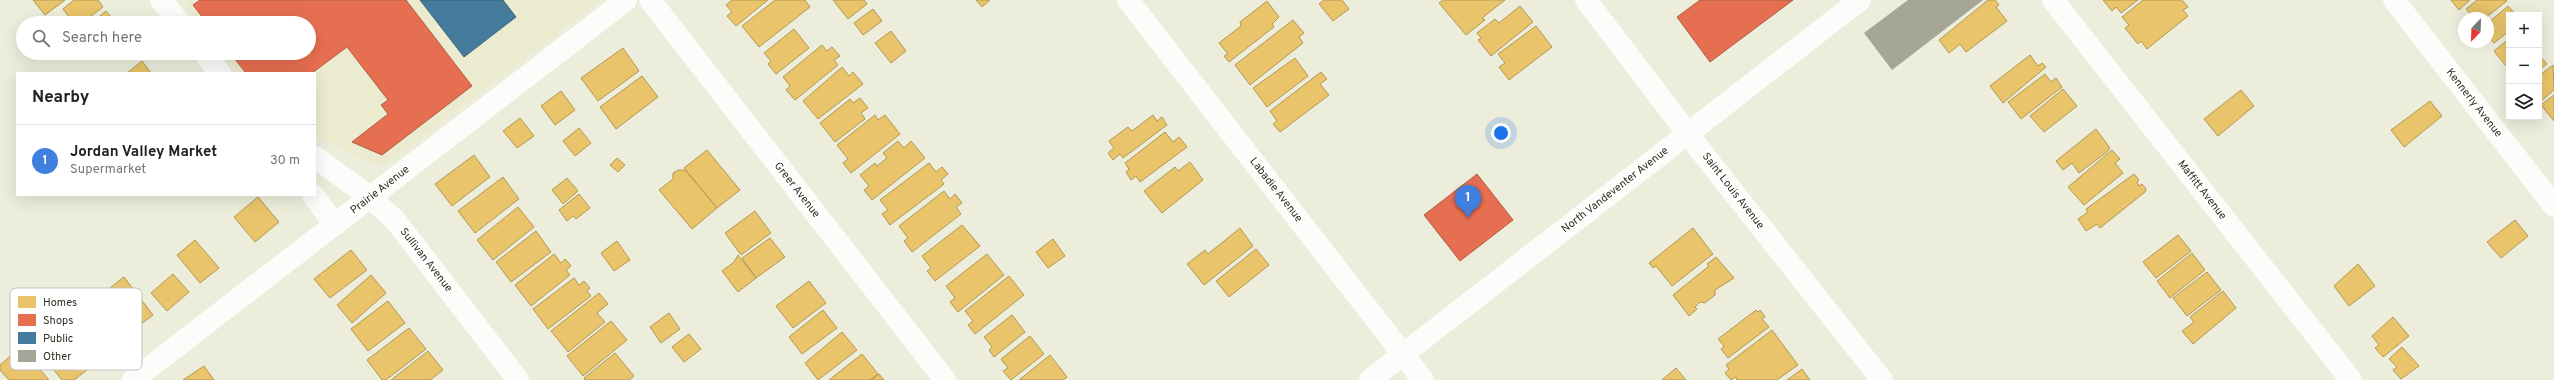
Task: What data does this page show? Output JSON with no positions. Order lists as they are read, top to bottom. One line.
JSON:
{"streets":{"street":["Kennerly Avenue","Prairie Avenue","Greer Avenue","Labadie Avenue","North Vandeventer Avenue","Maffitt Avenue","Saint Louis Avenue","Sullivan Avenue"]},"crossings":[["Prairie Avenue","Sullivan Avenue"],["Labadie Avenue","North Vandeventer Avenue"],["North Vandeventer Avenue","Saint Louis Avenue"]],"legend":["Homes","Shops","Public","Other"],"north":"bottom left","page":{"map_buttons":["+","−"],"search":"Search here","heading":"Nearby","list":[{"mark":"1","name":"Jordan Valley Market","note":"Supermarket","value":"30 m"}],"pins":"1"}}
